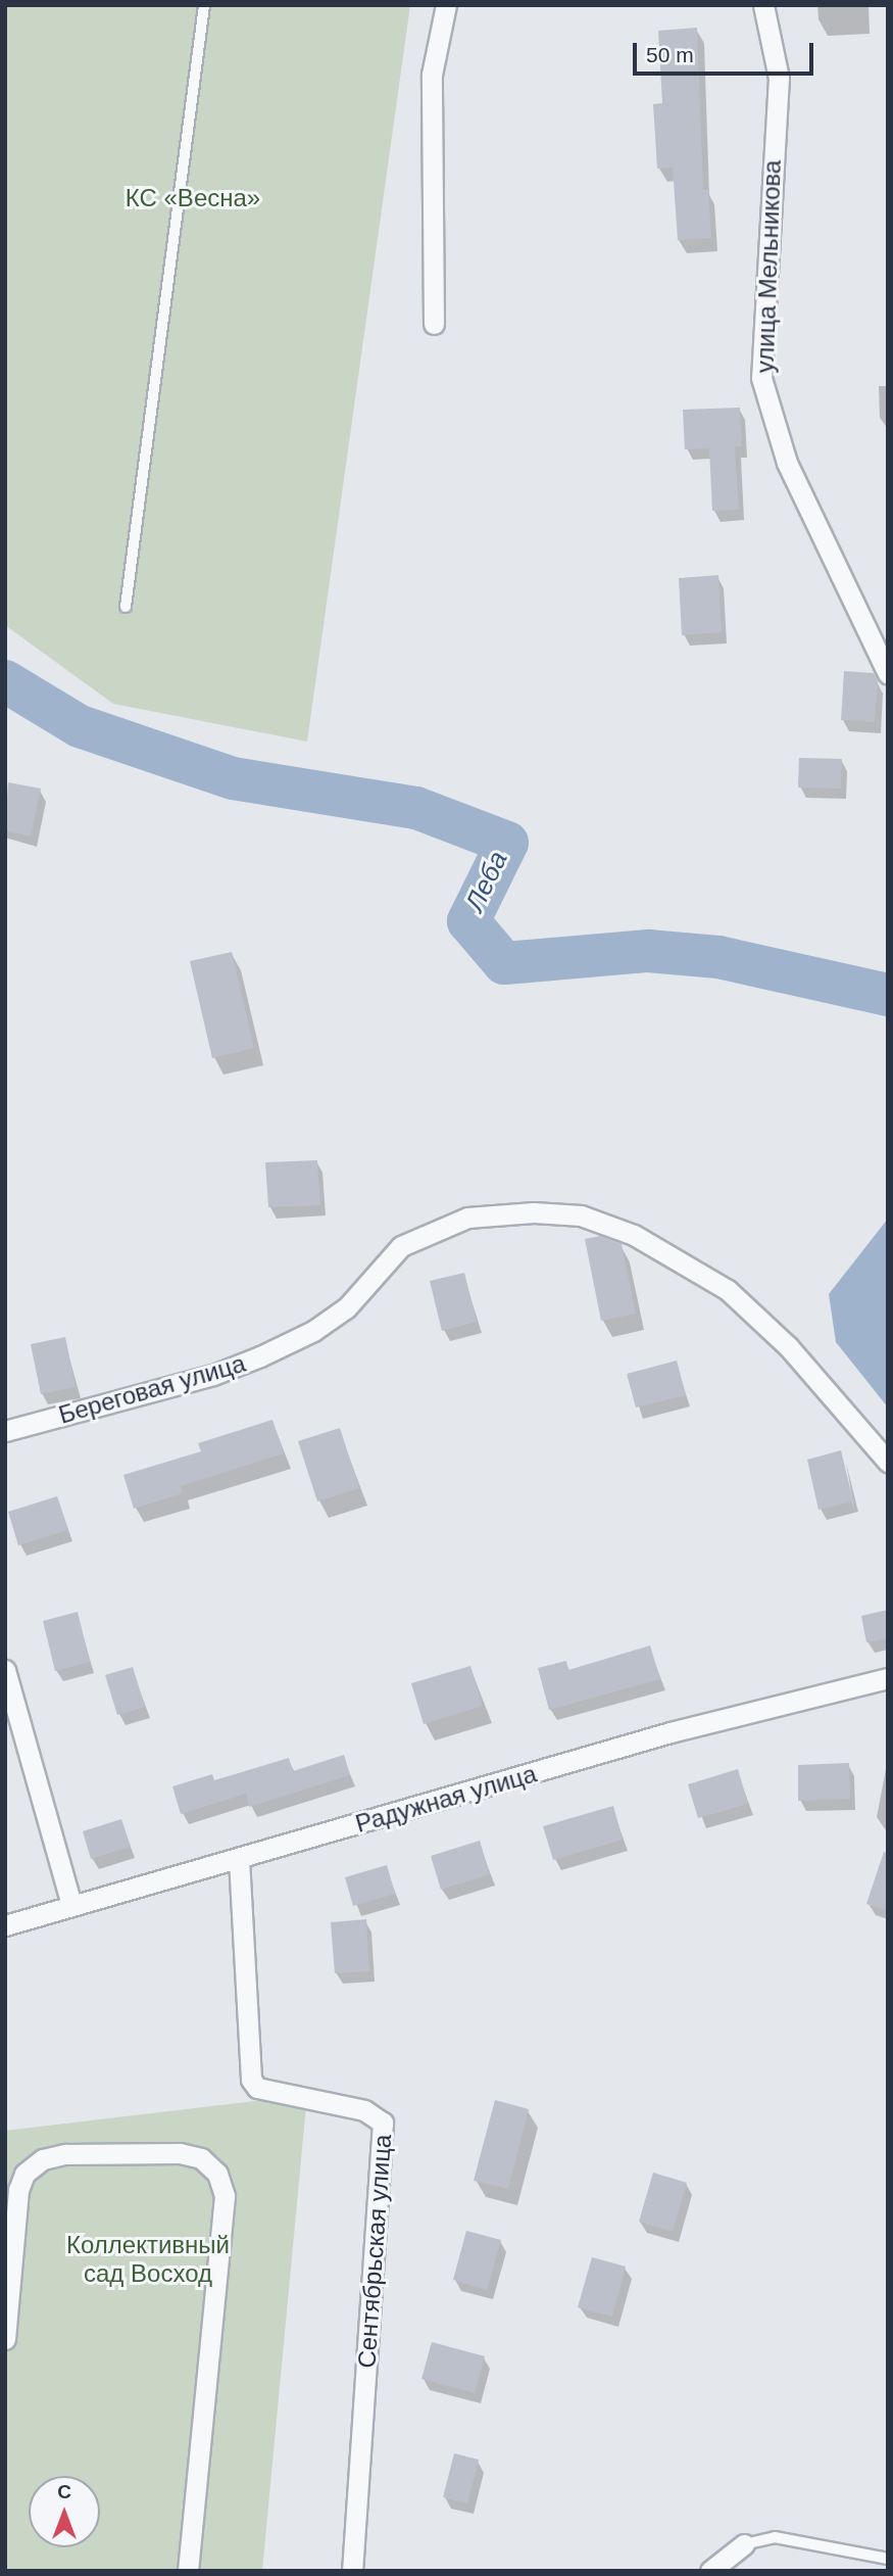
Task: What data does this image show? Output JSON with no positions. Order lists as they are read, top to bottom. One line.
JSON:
{"streets":{"street":["улица Мельникова","Береговая улица","Радужная улица","Сентябрьская улица"]},"crossings":[["Радужная улица","Сентябрьская улица"]],"water":["Леба"],"parks":["КС «Весна»","Коллективный сад Восход"],"scale_bar":"50 m","north":"top"}
